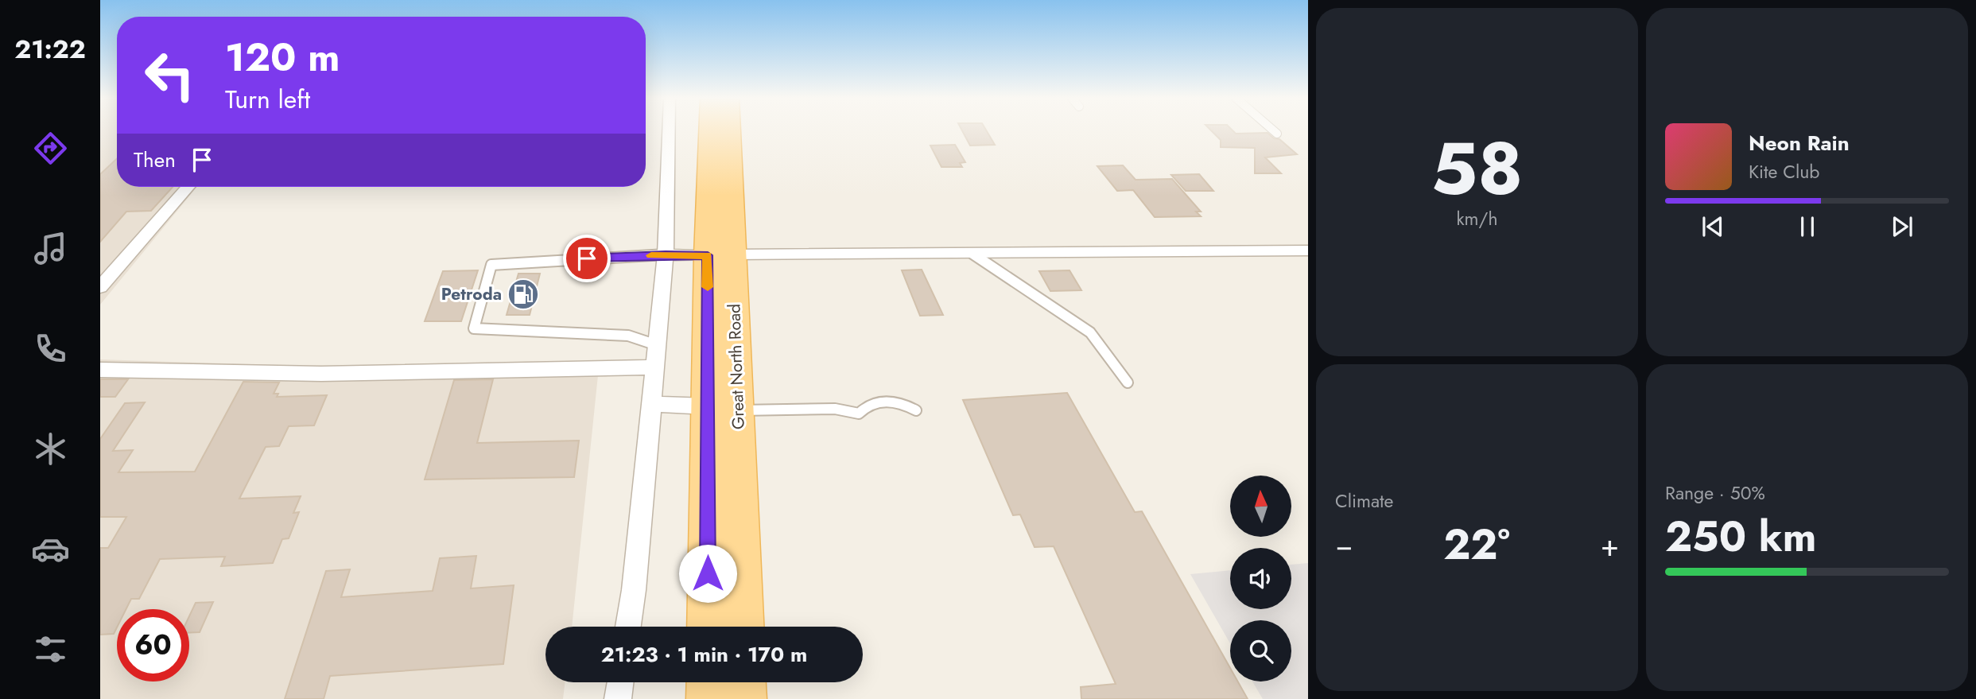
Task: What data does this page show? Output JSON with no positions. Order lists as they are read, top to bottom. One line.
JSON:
{"streets":{"main road":["Great North Road"]},"places":{"fuel station":["Petroda"]},"north":"top","page":{"tabs":"21:22","tile":[["58","km/h"],"Climate",["Range · 50%","250 km"]],"turn":["120 m","Turn left"],"song":["Neon Rain","Kite Club"],"then":"Then","heat":["−","22°","+"],"limit":"60","trip":"21:23 · 1 min · 170 m"}}
